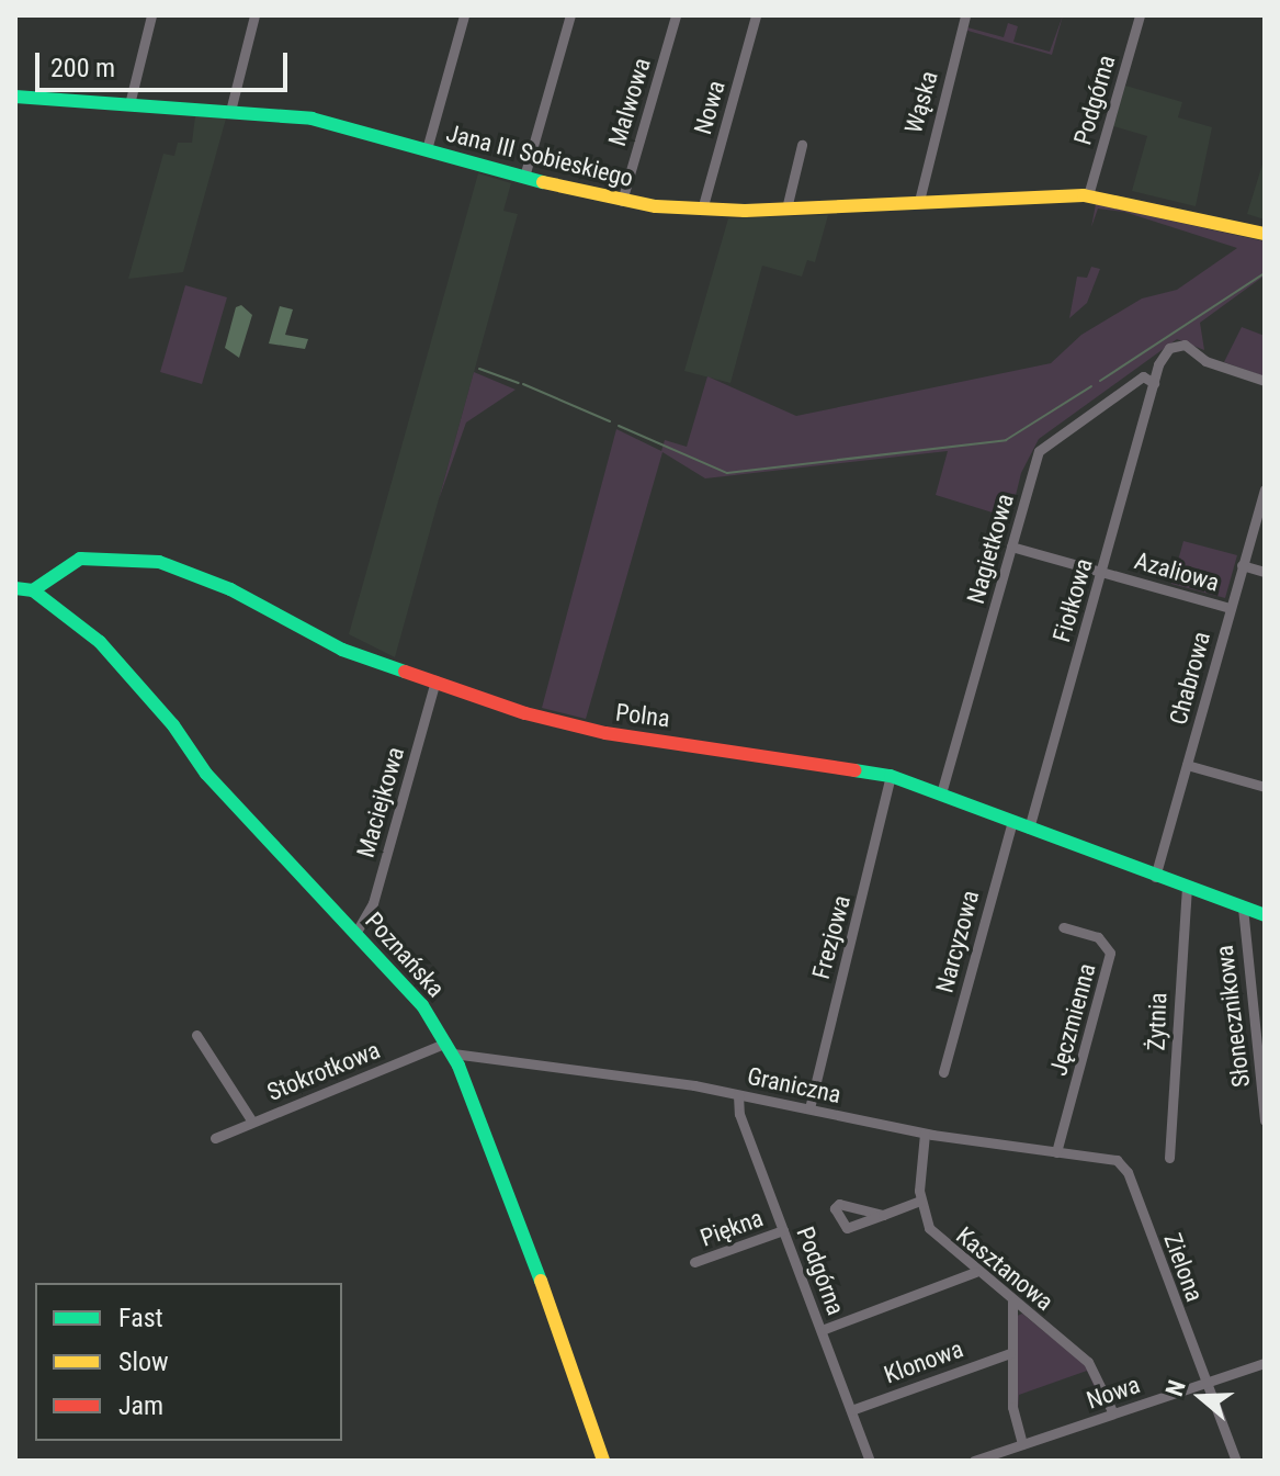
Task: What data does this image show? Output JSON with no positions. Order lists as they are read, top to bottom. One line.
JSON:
{"streets":{"street":["Podgórna","Malwowa","Wąska","Nowa","Jana III Sobieskiego","Nagietkowa","Azaliowa","Fiołkowa","Chabrowa","Polna","Maciejkowa","Frezjowa","Narcyzowa","Poznańska","Słonecznikowa","Jęczmienna","Żytnia","Stokrotkowa","Graniczna","Piękna","Zielona","Kasztanowa","Klonowa"]},"crossings":[["Podgórna","Jana III Sobieskiego"],["Podgórna","Graniczna"],["Podgórna","Piękna"],["Podgórna","Klonowa"],["Malwowa","Jana III Sobieskiego"],["Wąska","Jana III Sobieskiego"],["Nowa","Jana III Sobieskiego"],["Nowa","Zielona"],["Nowa","Kasztanowa"],["Nagietkowa","Azaliowa"],["Nagietkowa","Fiołkowa"],["Nagietkowa","Polna"],["Azaliowa","Fiołkowa"],["Azaliowa","Chabrowa"],["Fiołkowa","Polna"],["Chabrowa","Polna"],["Polna","Maciejkowa"],["Polna","Frezjowa"],["Polna","Narcyzowa"],["Polna","Poznańska"],["Polna","Słonecznikowa"],["Polna","Żytnia"],["Maciejkowa","Poznańska"],["Frezjowa","Graniczna"],["Poznańska","Stokrotkowa"],["Poznańska","Graniczna"],["Jęczmienna","Graniczna"],["Stokrotkowa","Graniczna"],["Graniczna","Zielona"],["Graniczna","Kasztanowa"]],"legend":["Fast","Slow","Jam"],"scale_bar":"200 m","north":"left"}
